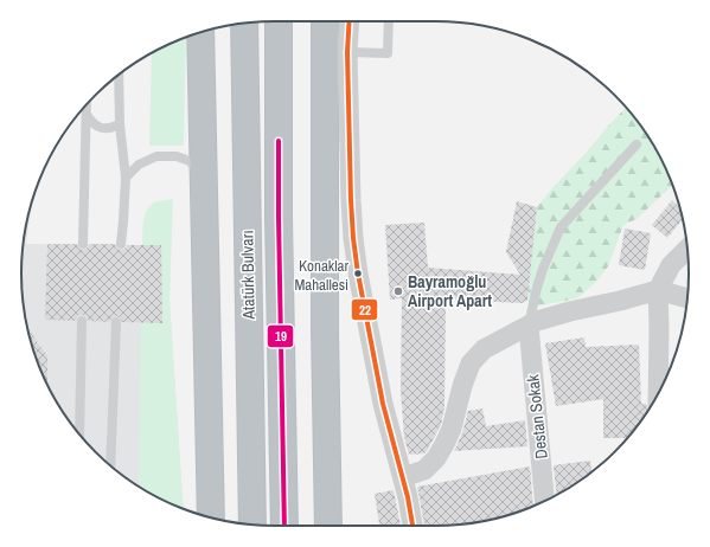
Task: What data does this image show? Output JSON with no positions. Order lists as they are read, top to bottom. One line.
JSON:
{"streets":{"highway":["Atatürk Bulvarı"],"street":["Destan Sokak"]},"places":["Konaklar Mahallesi","Bayramoğlu Airport Apart"],"lines":["transit line 22","transit line 19"]}
